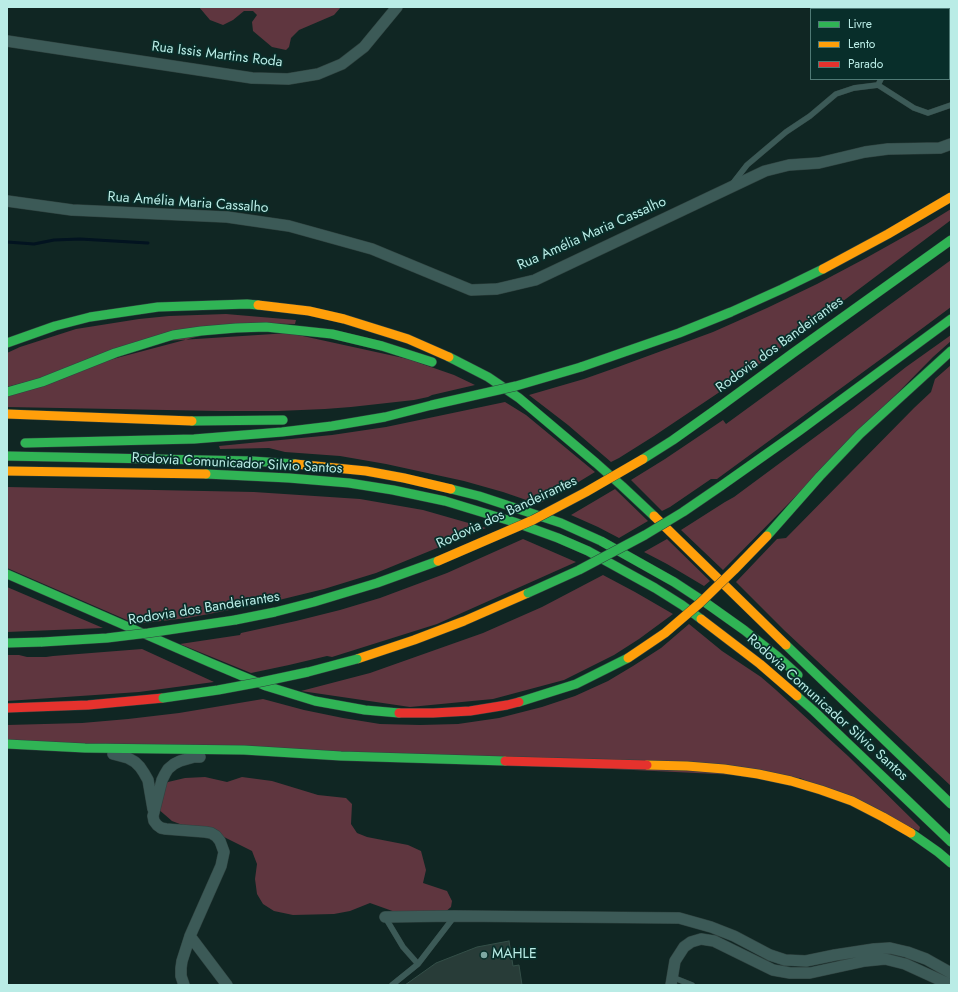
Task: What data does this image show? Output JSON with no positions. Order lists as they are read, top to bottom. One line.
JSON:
{"streets":{"highway":["Rodovia dos Bandeirantes","Rodovia Comunicador Silvio Santos"],"street":["Rua Issis Martins Roda","Rua Amélia Maria Cassalho"]},"places":["MAHLE"],"legend":["Livre","Lento","Parado"]}
